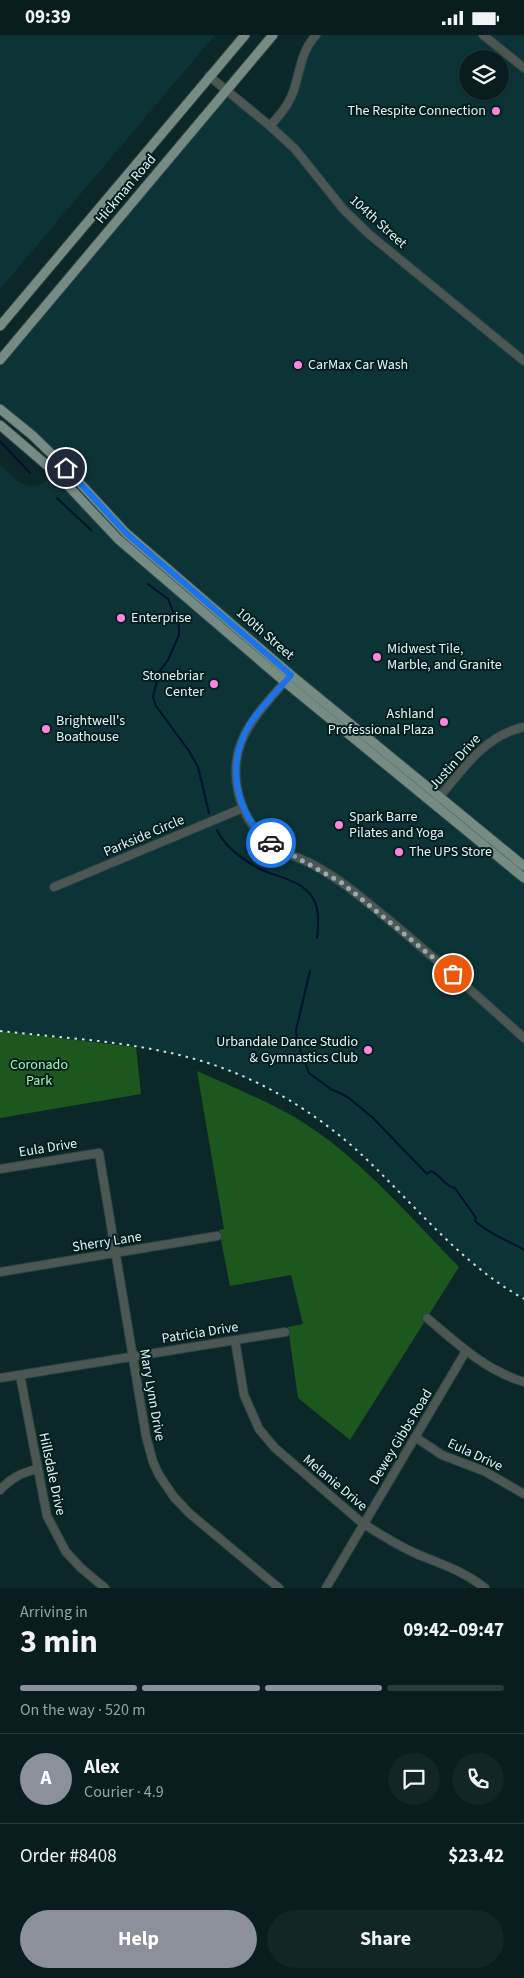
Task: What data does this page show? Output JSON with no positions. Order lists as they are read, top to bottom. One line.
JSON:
{"streets":{"main road":["Hickman Road","100th Street"],"street":["104th Street","Justin Drive","Parkside Circle","Eula Drive","Sherry Lane","Patricia Drive","Mary Lynn Drive","Dewey Gibbs Road","Hillsdale Drive","Melanie Drive"]},"crossings":[["Hickman Road","104th Street"],["100th Street","Justin Drive"],["Eula Drive","Mary Lynn Drive"],["Eula Drive","Dewey Gibbs Road"],["Sherry Lane","Mary Lynn Drive"],["Patricia Drive","Mary Lynn Drive"],["Patricia Drive","Hillsdale Drive"],["Patricia Drive","Melanie Drive"],["Dewey Gibbs Road","Melanie Drive"]],"parks":["Coronado Park"],"places":["The Respite Connection","CarMax Car Wash","Enterprise","Midwest Tile, Marble, and Granite","Stonebriar Center","Ashland Professional Plaza","Brightwell's Boathouse","Spark Barre Pilates and Yoga","The UPS Store","Urbandale Dance Studio & Gymnastics Club"],"page":{"status":"09:39","heading":["3 min","Arriving in","09:42–09:47"],"panel":["Alex","Courier · 4.9","Order #8408","$23.42"],"bar":"On the way · 520 m","round":"A","buttons":["Help","Share"]}}
